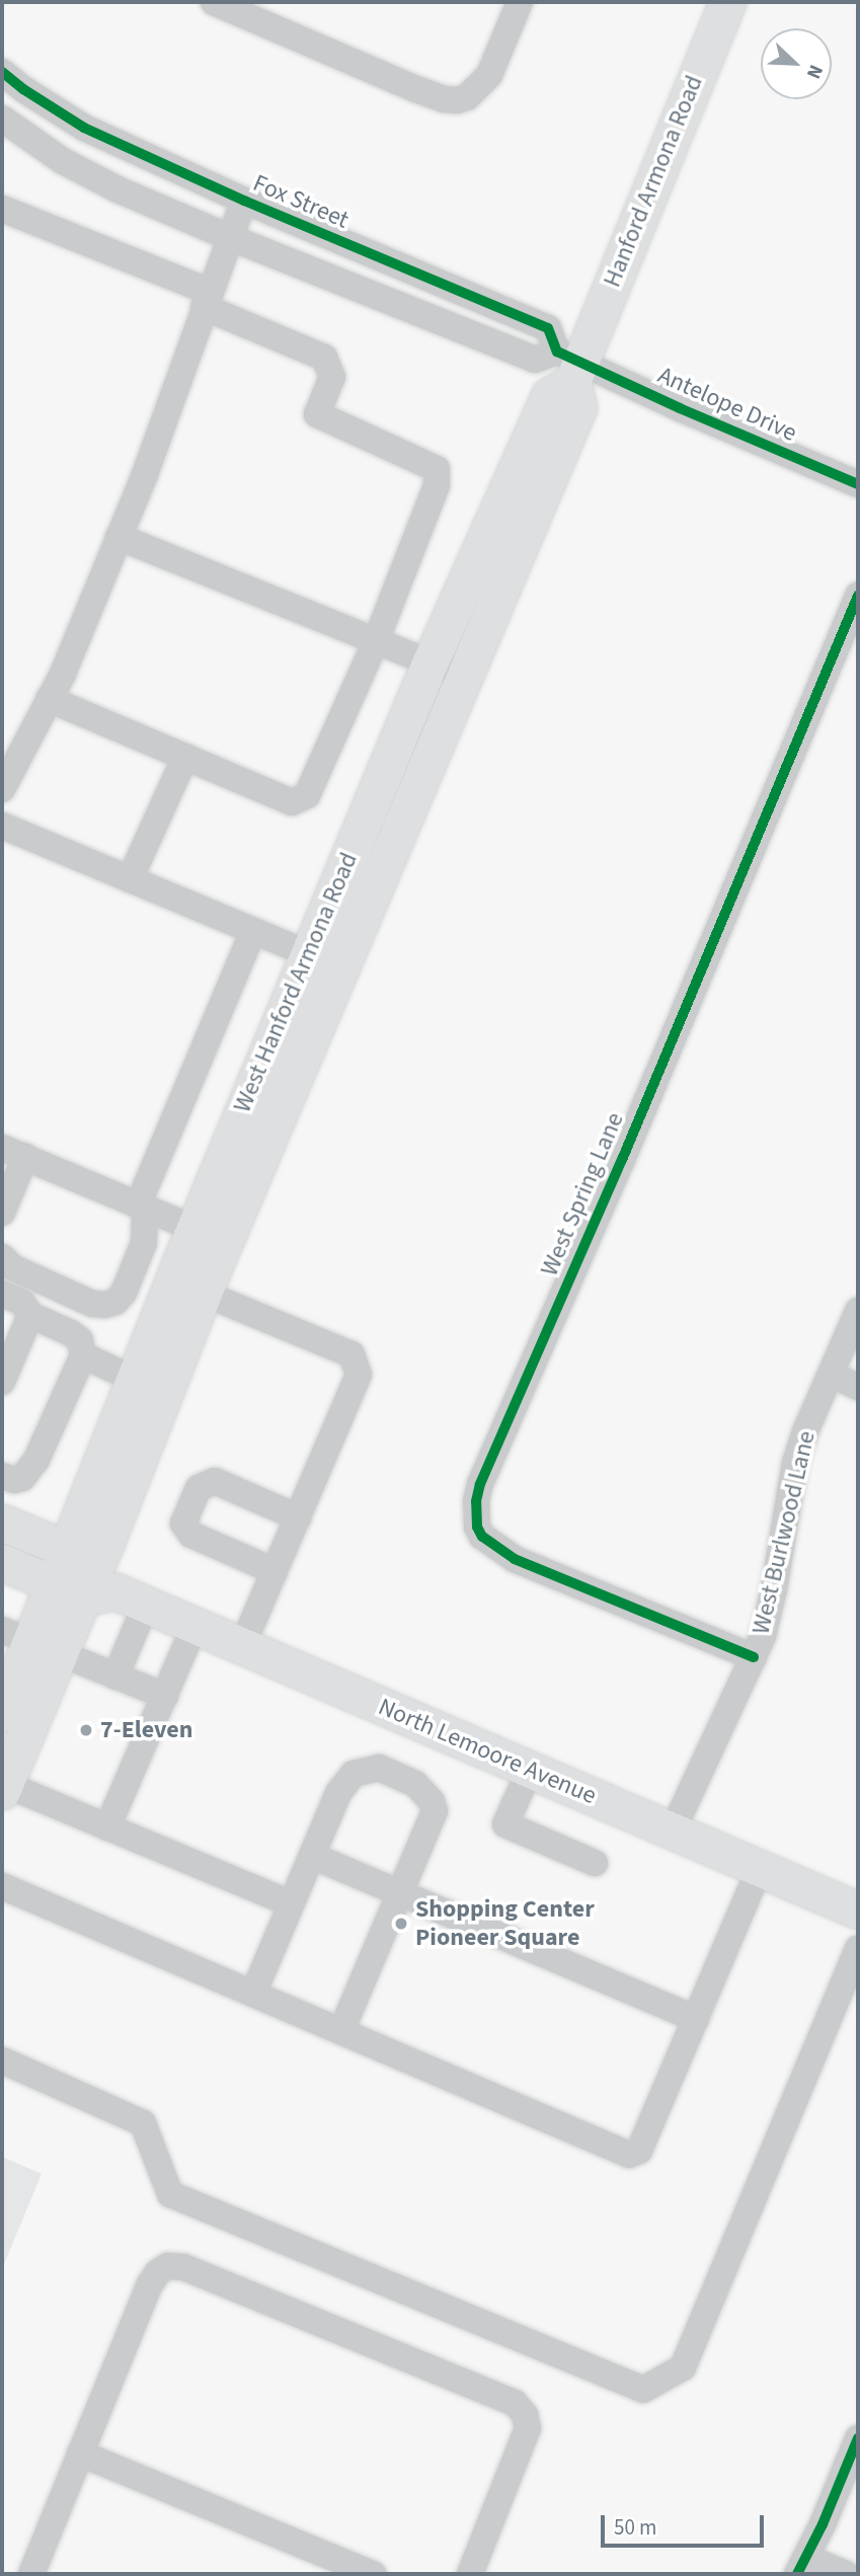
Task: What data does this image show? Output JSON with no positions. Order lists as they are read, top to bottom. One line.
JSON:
{"streets":{"main road":["Hanford Armona Road","West Hanford Armona Road","North Lemoore Avenue"],"street":["Fox Street","Antelope Drive","West Spring Lane","West Burlwood Lane"]},"crossings":[["Hanford Armona Road","Fox Street"],["Hanford Armona Road","Antelope Drive"],["Hanford Armona Road","West Hanford Armona Road"],["Fox Street","Antelope Drive"],["Fox Street","West Hanford Armona Road"],["Antelope Drive","West Hanford Armona Road"],["West Hanford Armona Road","North Lemoore Avenue"],["West Spring Lane","West Burlwood Lane"],["West Burlwood Lane","North Lemoore Avenue"]],"places":["7-Eleven","Shopping Center Pioneer Square"],"scale_bar":"50 m","north":"bottom right"}
